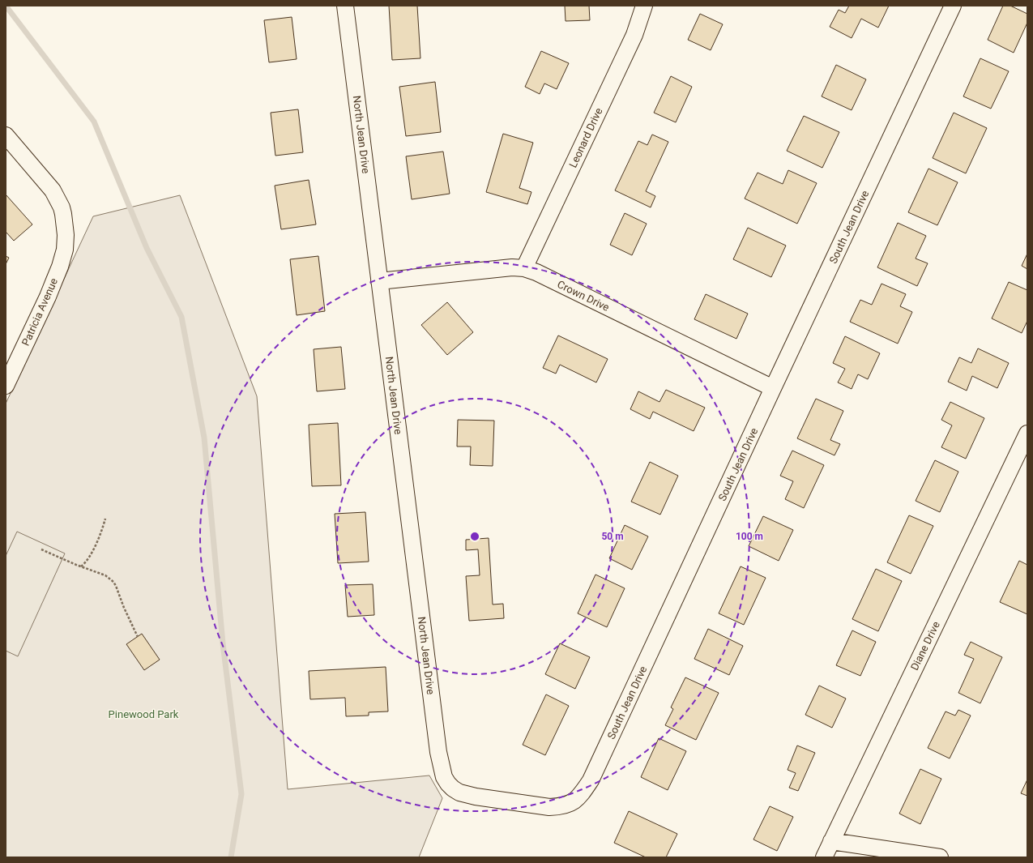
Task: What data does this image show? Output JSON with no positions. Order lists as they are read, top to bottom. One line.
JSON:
{"streets":{"street":["North Jean Drive","Leonard Drive","South Jean Drive","Crown Drive","Patricia Avenue","Diane Drive"]},"crossings":[["North Jean Drive","South Jean Drive"],["North Jean Drive","Crown Drive"],["Leonard Drive","Crown Drive"],["South Jean Drive","Crown Drive"]],"parks":["Pinewood Park"],"rings":["50 m","100 m"]}
